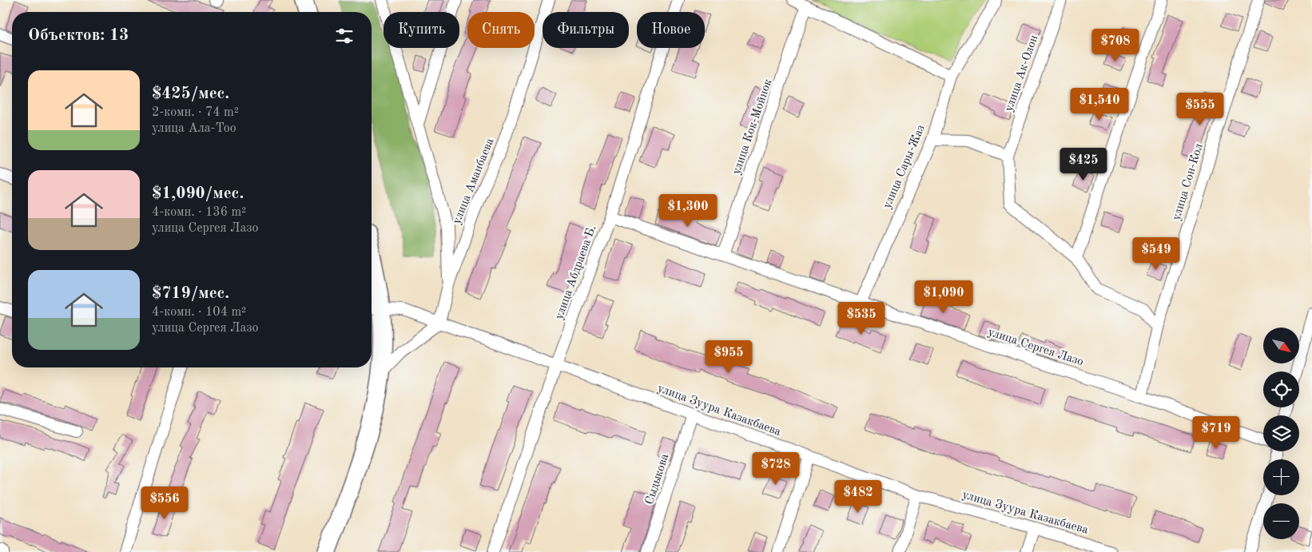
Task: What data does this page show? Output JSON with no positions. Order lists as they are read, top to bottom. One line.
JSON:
{"streets":{"street":["улица Ак-Олон","улица Кок-Мойнок","улица Сары-Жаз","улица Аманбаева","улица Сон-Кол","улица Абдраева Б.","улица Сергея Лазо","улица Зуура Казакбаева","Сыдыкова"]},"crossings":[["улица Кок-Мойнок","улица Сергея Лазо"],["улица Сары-Жаз","улица Сергея Лазо"],["улица Аманбаева","улица Зуура Казакбаева"],["улица Сон-Кол","улица Сергея Лазо"],["улица Абдраева Б.","улица Сергея Лазо"],["улица Абдраева Б.","улица Зуура Казакбаева"],["улица Зуура Казакбаева","Сыдыкова"]],"north":"bottom right","page":{"chip":["Купить","Снять","Фильтры","Новое"],"heading":"Объектов: 13","price":["$708","$1,540","$555","$425","$1,300","$549","$1,090","$535","$955","$719","$728","$482","$556"],"list":[{"name":"$425/мес.","note":"2-комн. · 74 m² · улица Ала-Тоо"},{"name":"$1,090/мес.","note":"4-комн. · 136 m² · улица Сергея Лазо"},{"name":"$719/мес.","note":"4-комн. · 104 m² · улица Сергея Лазо"}],"map_buttons":["+","−"]}}
